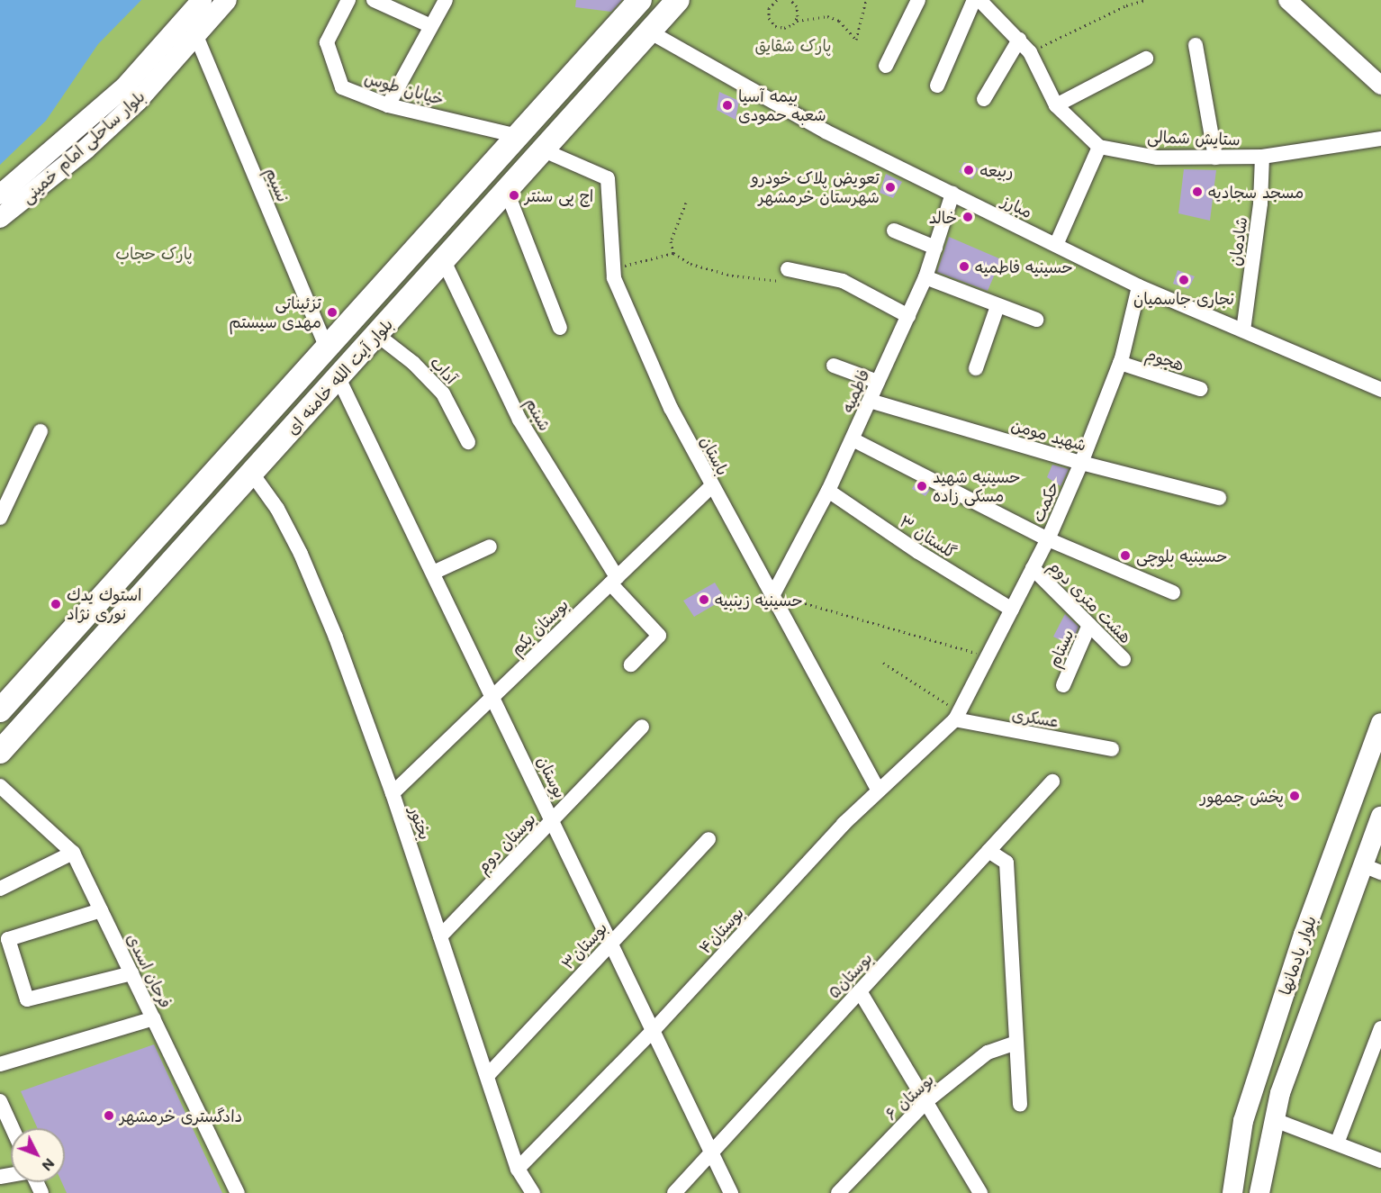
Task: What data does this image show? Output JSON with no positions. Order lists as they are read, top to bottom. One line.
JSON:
{"streets":{"main road":["بلوار ساحلی امام خمینی","بلوار آیت الله خامنه ای","بلوار یادمانها"],"street":["خیابان طوس","ستایش شمالی","نسیم","مبارز","شادمان","هجوم","آداب","فاطمیه","شبنم","شهید مومن","باستان","حکمت","گلستان ۳","هشت متری دوم","بوستان یکم","بستام","عسکری","بوستان","بختور","بوستان دوم","بوستان۴","بوستان۳","فرحان اسدی","بوستان۵","بوستان ۶"]},"crossings":[["خیابان طوس","بلوار آیت الله خامنه ای"],["ستایش شمالی","شادمان"],["بلوار ساحلی امام خمینی","نسیم"],["نسیم","بلوار آیت الله خامنه ای"],["مبارز","شادمان"],["مبارز","بلوار آیت الله خامنه ای"],["مبارز","فاطمیه"],["مبارز","حکمت"],["هجوم","حکمت"],["آداب","بلوار آیت الله خامنه ای"],["بلوار آیت الله خامنه ای","شبنم"],["بلوار آیت الله خامنه ای","باستان"],["بلوار آیت الله خامنه ای","بوستان"],["بلوار آیت الله خامنه ای","بختور"],["فاطمیه","شهید مومن"],["فاطمیه","باستان"],["فاطمیه","گلستان ۳"],["شبنم","بوستان یکم"],["شهید مومن","حکمت"],["باستان","بوستان یکم"],["باستان","بوستان۴"],["حکمت","گلستان ۳"],["حکمت","هشت متری دوم"],["حکمت","عسکری"],["حکمت","بوستان۴"],["هشت متری دوم","بستام"],["بوستان یکم","بوستان"],["بوستان یکم","بختور"],["عسکری","بوستان۴"],["بوستان","بوستان دوم"],["بوستان","بوستان۴"],["بوستان","بوستان۳"],["بوستان","بوستان۵"],["بختور","بوستان دوم"],["بختور","بوستان۴"],["بختور","بوستان۳"]],"parks":["پارک شقایق","پارک حجاب"],"places":["بیمه آسیا شعبه حمودی","ربیعه","تعویض پلاک خودرو شهرستان خرمشهر","مسجد سجادیه","اچ پی سنتر","خالد","حسینیه فاطمیه","نجاری جاسمیان","تزئیناتی مهدی سیستم","حسینیه شهید مسکی زاده","حسینیه بلوچی","حسینیه زینبیه","استوك يدك نوری نژاد","پخش جمهور","دادگستری خرمشهر"],"north":"bottom right"}
